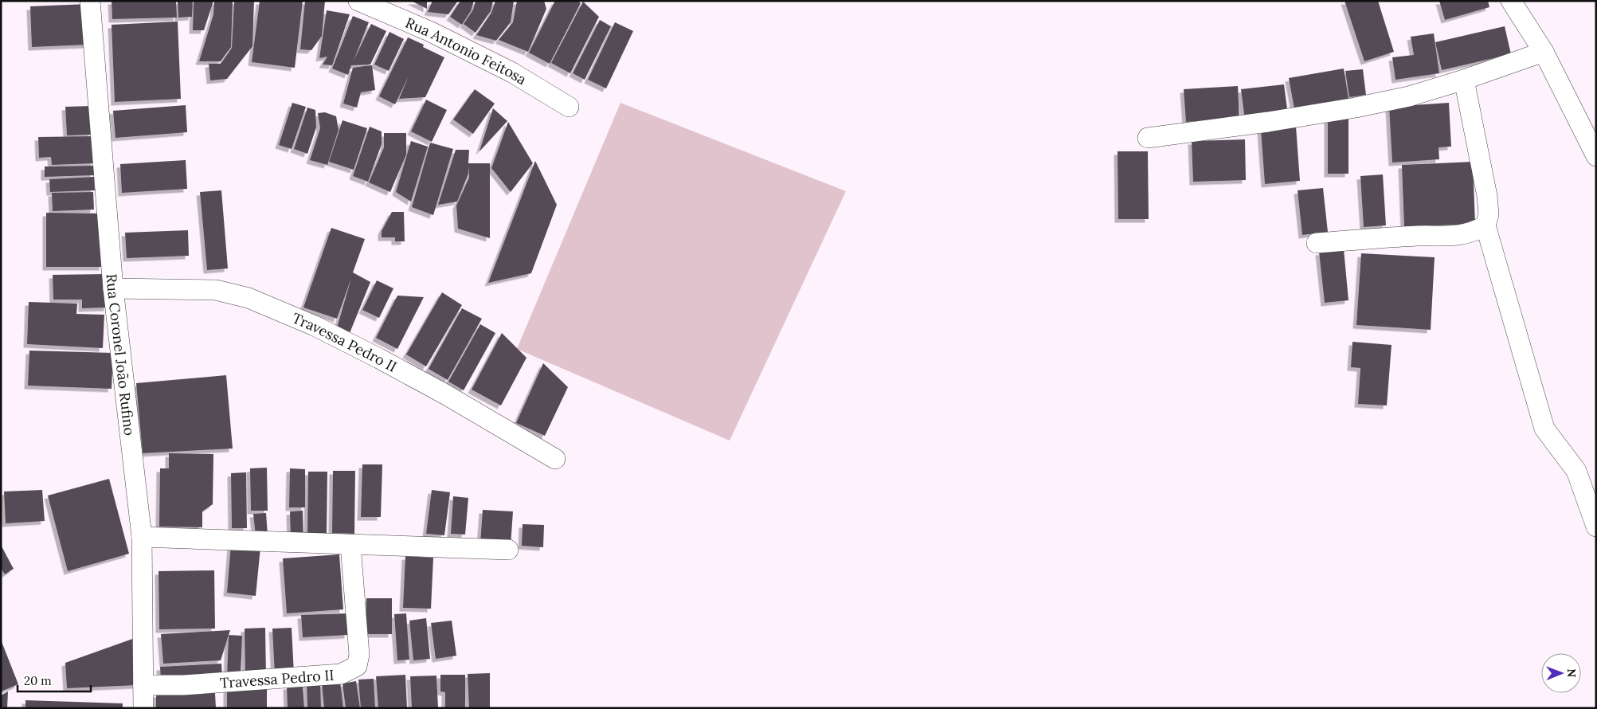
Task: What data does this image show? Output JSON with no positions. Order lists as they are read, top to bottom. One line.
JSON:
{"streets":{"street":["Rua Antonio Feitosa","Travessa Pedro II","Rua Coronel João Rufino"]},"crossings":[["Travessa Pedro II","Rua Coronel João Rufino"]],"scale_bar":"20 m","north":"right"}
